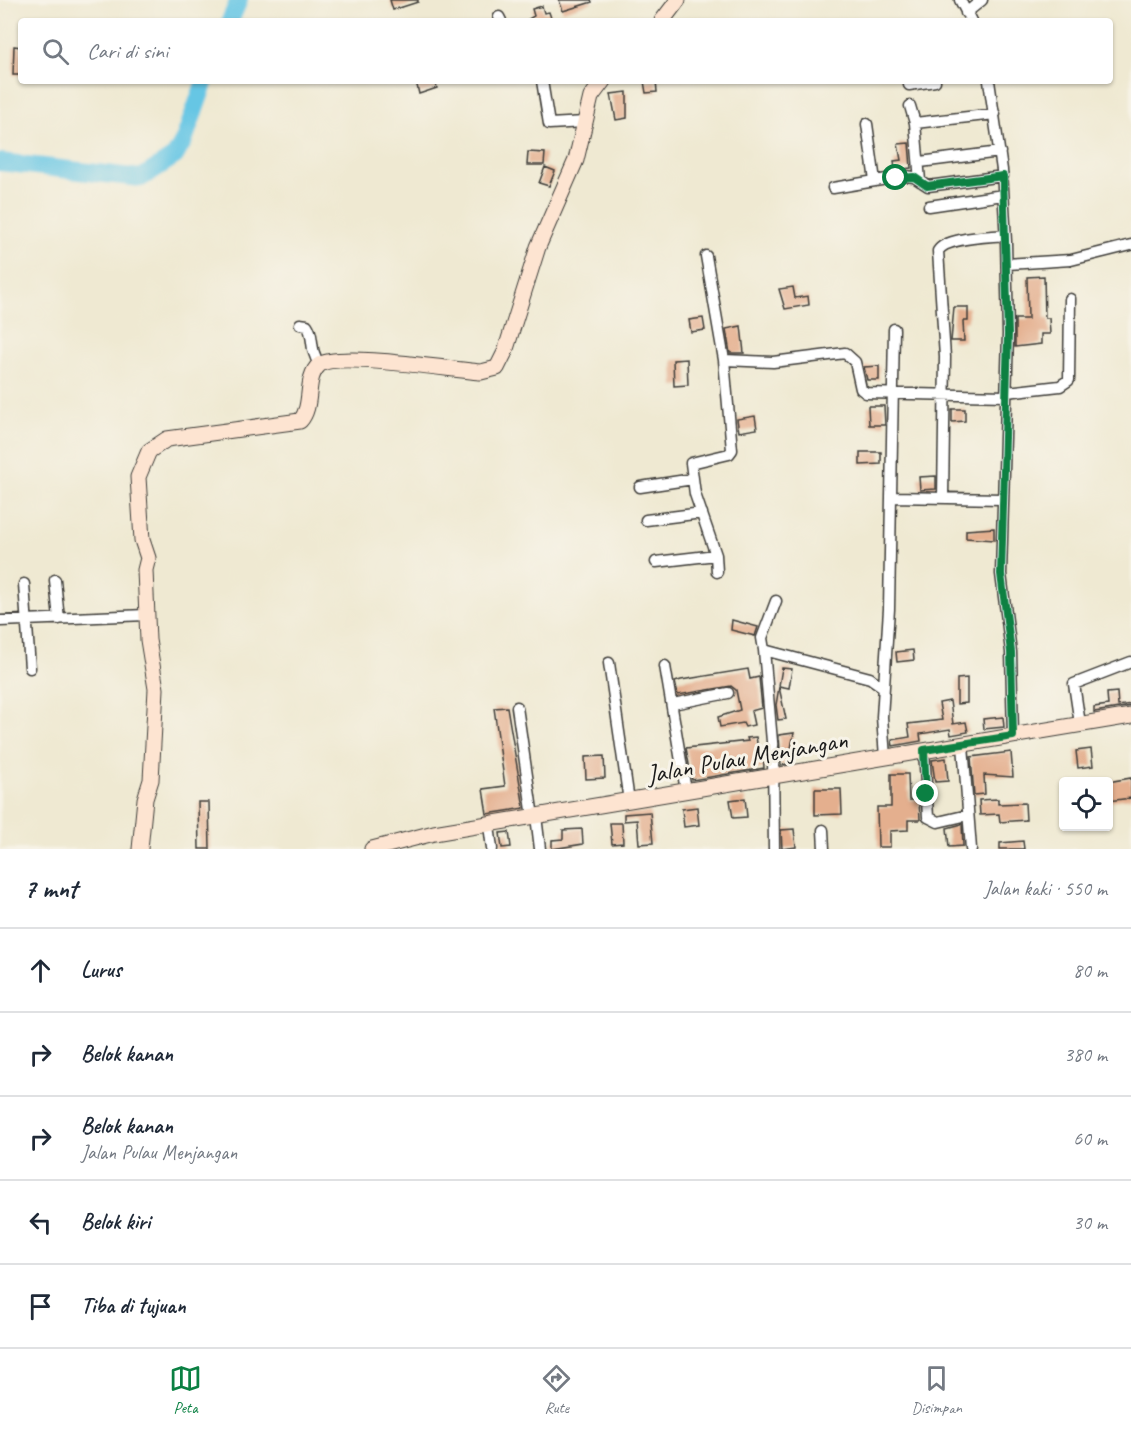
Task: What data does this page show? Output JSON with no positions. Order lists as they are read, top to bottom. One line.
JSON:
{"streets":{"street":["Jalan Pulau Menjangan"]},"page":{"search":"Cari di sini","heading":["7 mnt","Jalan kaki · 550 m"],"list":[["Lurus","80 m"],["Belok kanan","380 m"],["Belok kanan","Jalan Pulau Menjangan","60 m"],["Belok kiri","30 m"],"Tiba di tujuan"],"nav":["Peta","Rute","Disimpan"]}}
